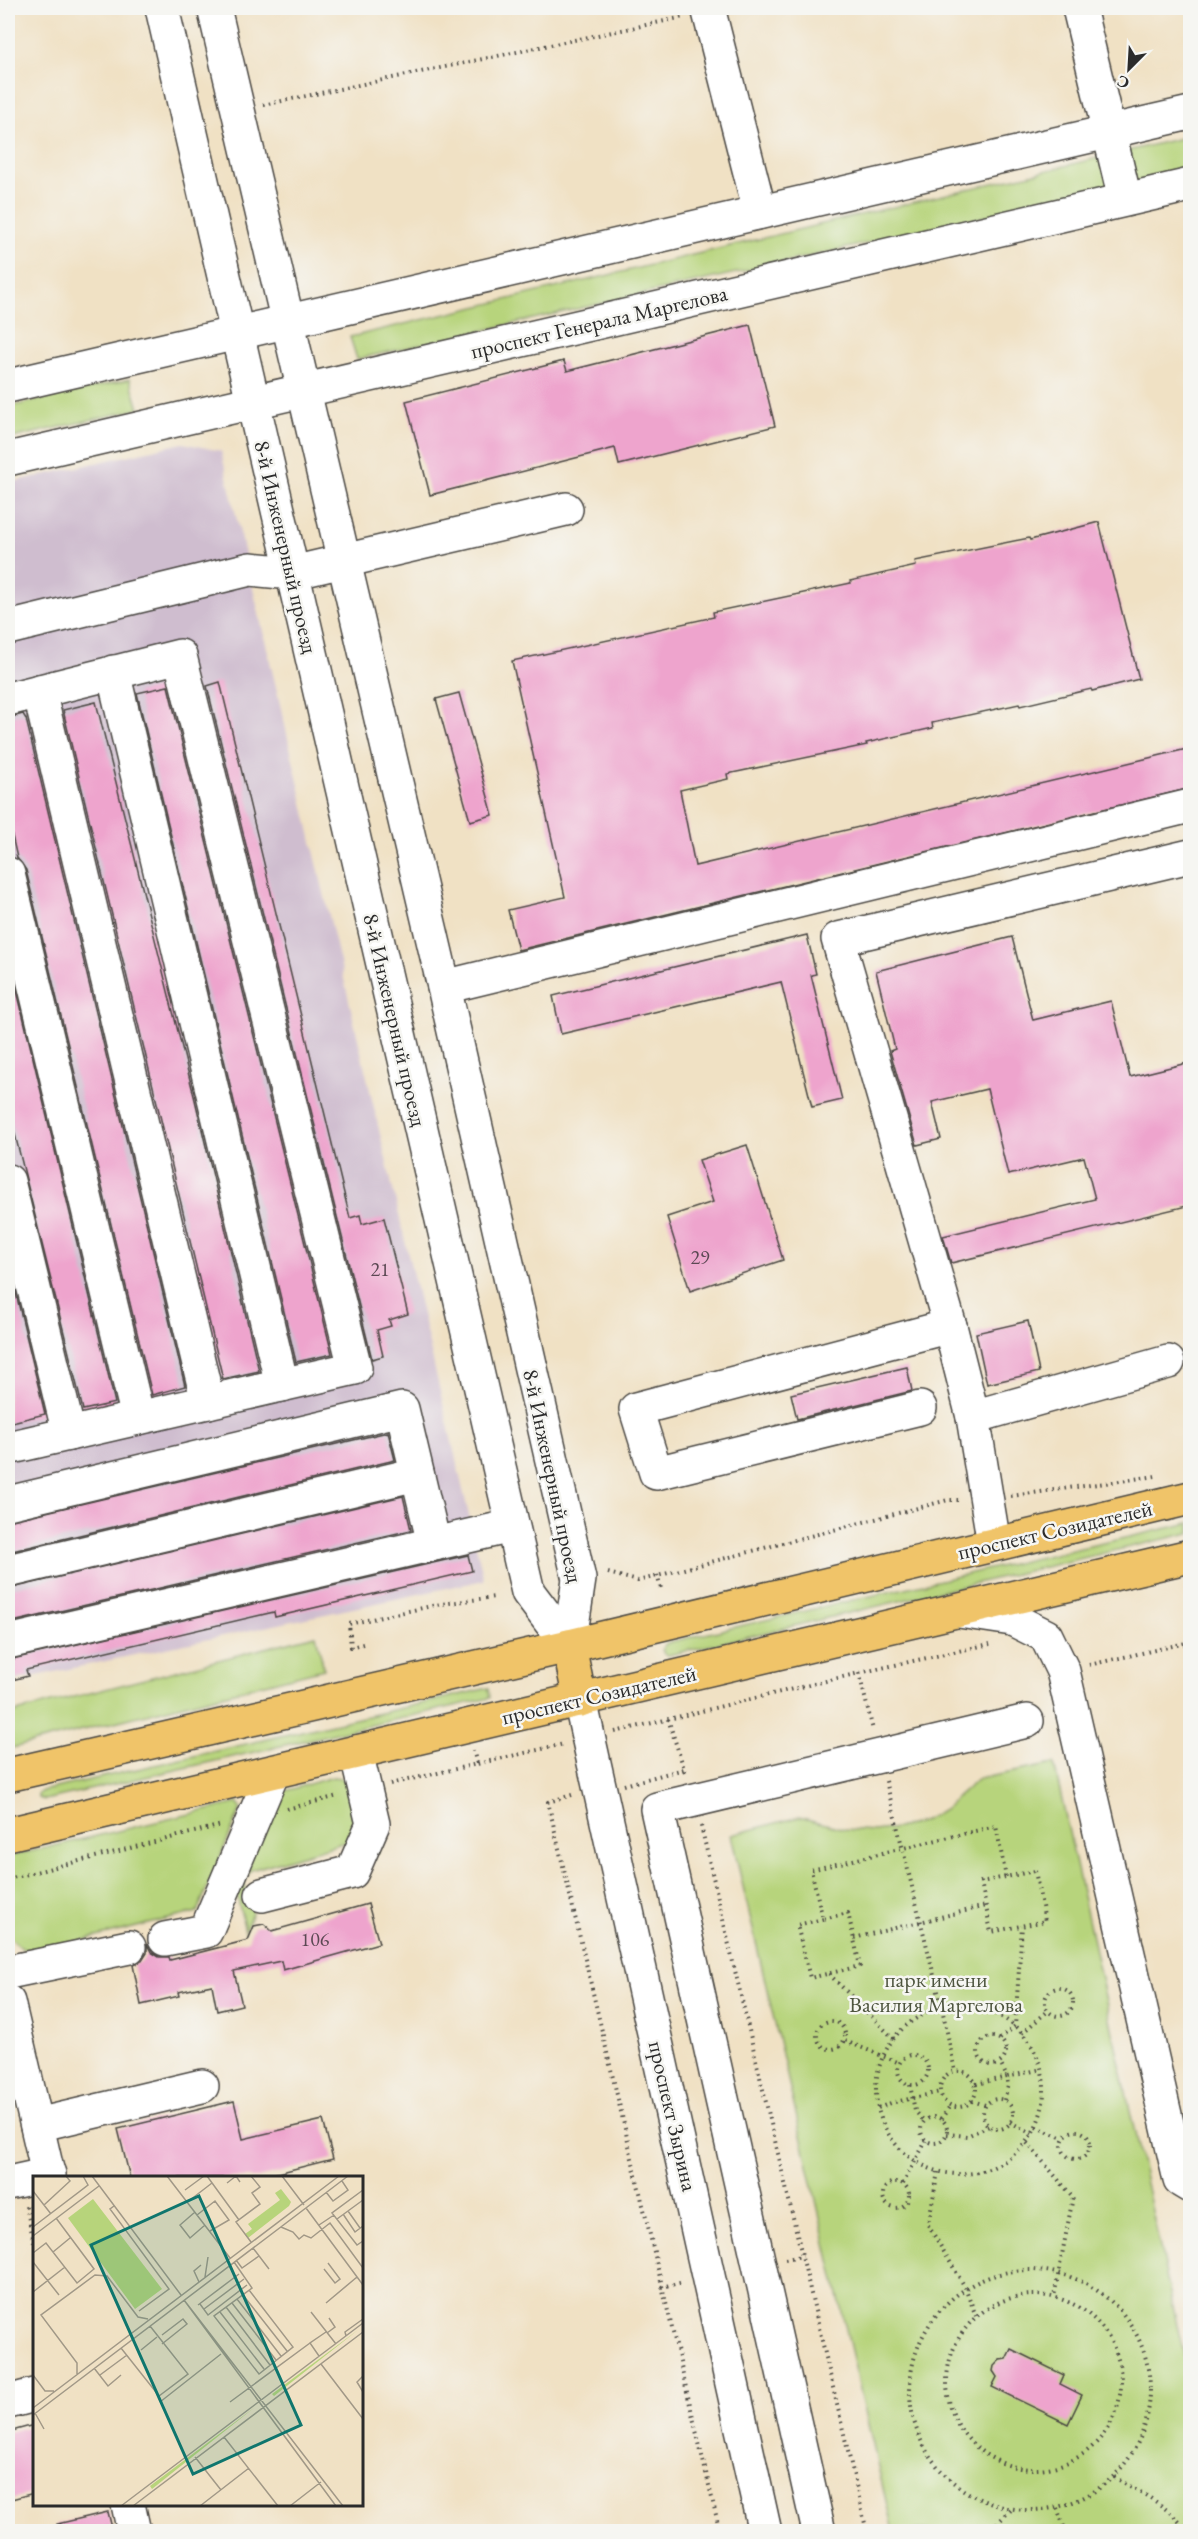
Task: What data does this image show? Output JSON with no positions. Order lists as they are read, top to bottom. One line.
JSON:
{"streets":{"main road":["проспект Созидателей"],"street":["проспект Генерала Маргелова","8-й Инженерный проезд","проспект Зырина"]},"crossings":[["проспект Генерала Маргелова","8-й Инженерный проезд"],["8-й Инженерный проезд","проспект Созидателей"],["проспект Созидателей","проспект Зырина"]],"parks":["парк имени Василия Маргелова"],"house_numbers":["29","21","106"],"north":"bottom left"}
